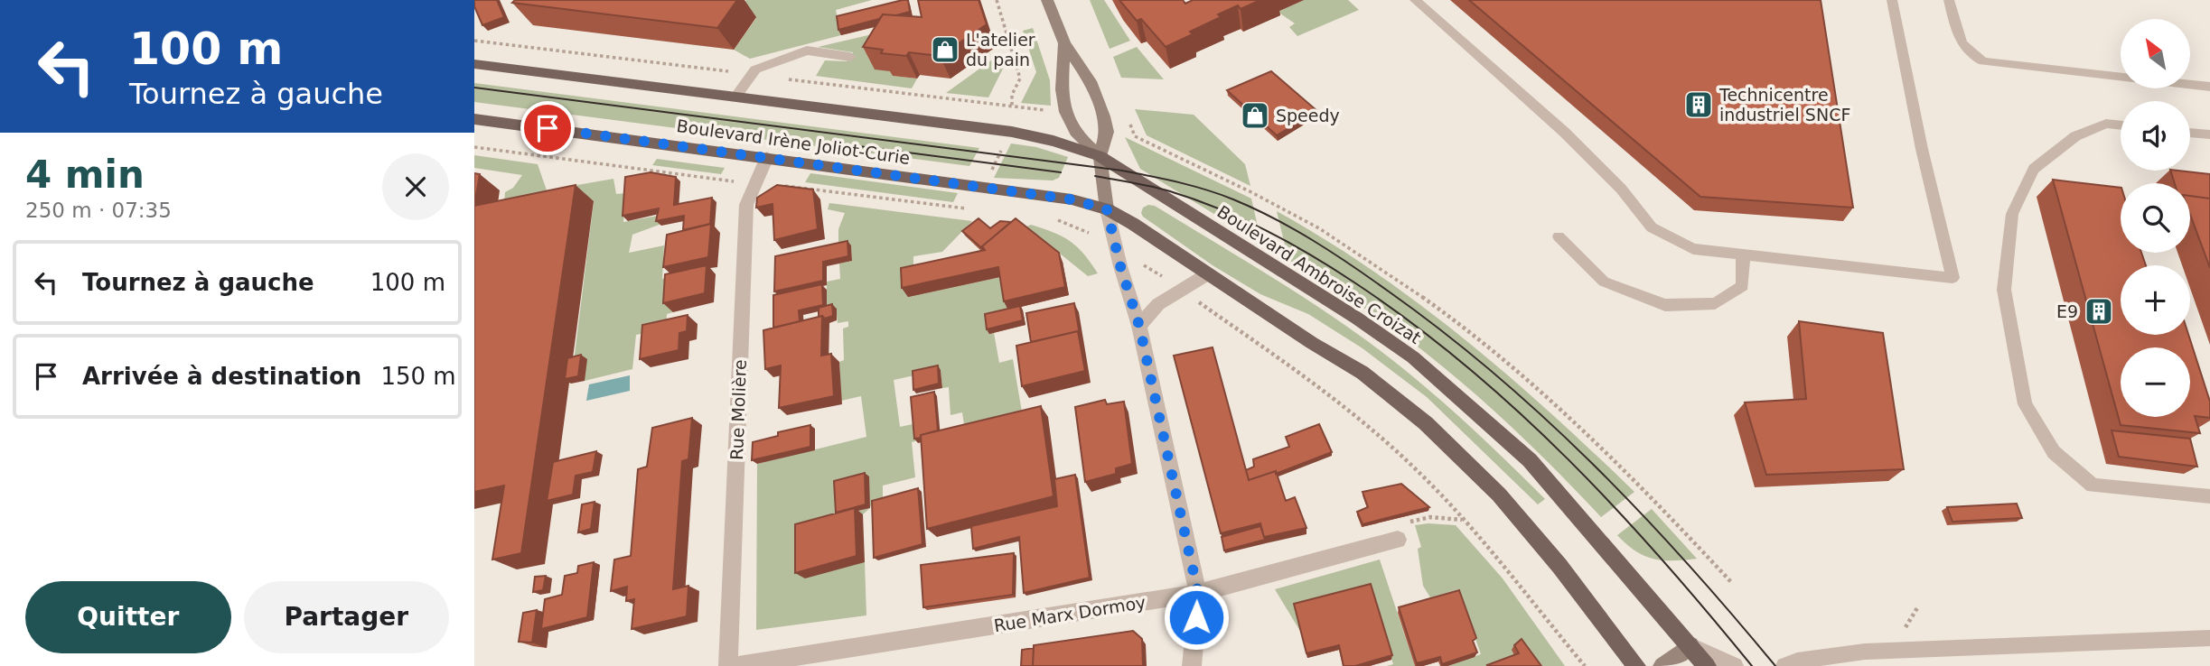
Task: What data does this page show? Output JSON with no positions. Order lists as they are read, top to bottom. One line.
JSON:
{"streets":{"main road":["Boulevard Irène Joliot-Curie","Boulevard Ambroise Croizat"],"street":["Rue Molière","Rue Marx Dormoy"]},"crossings":[["Boulevard Irène Joliot-Curie","Boulevard Ambroise Croizat"],["Boulevard Irène Joliot-Curie","Rue Molière"]],"places":{"shop":["L'atelier du pain","Speedy"],"building":["Technicentre industriel SNCF","E9"]},"north":"top left","page":{"turn":["100 m","Tournez à gauche"],"map_buttons":["+","−"],"heading":["4 min","250 m · 07:35"],"list":[{"name":"Tournez à gauche","value":"100 m"},{"name":"Arrivée à destination","value":"150 m"}],"buttons":["Quitter","Partager"]}}
